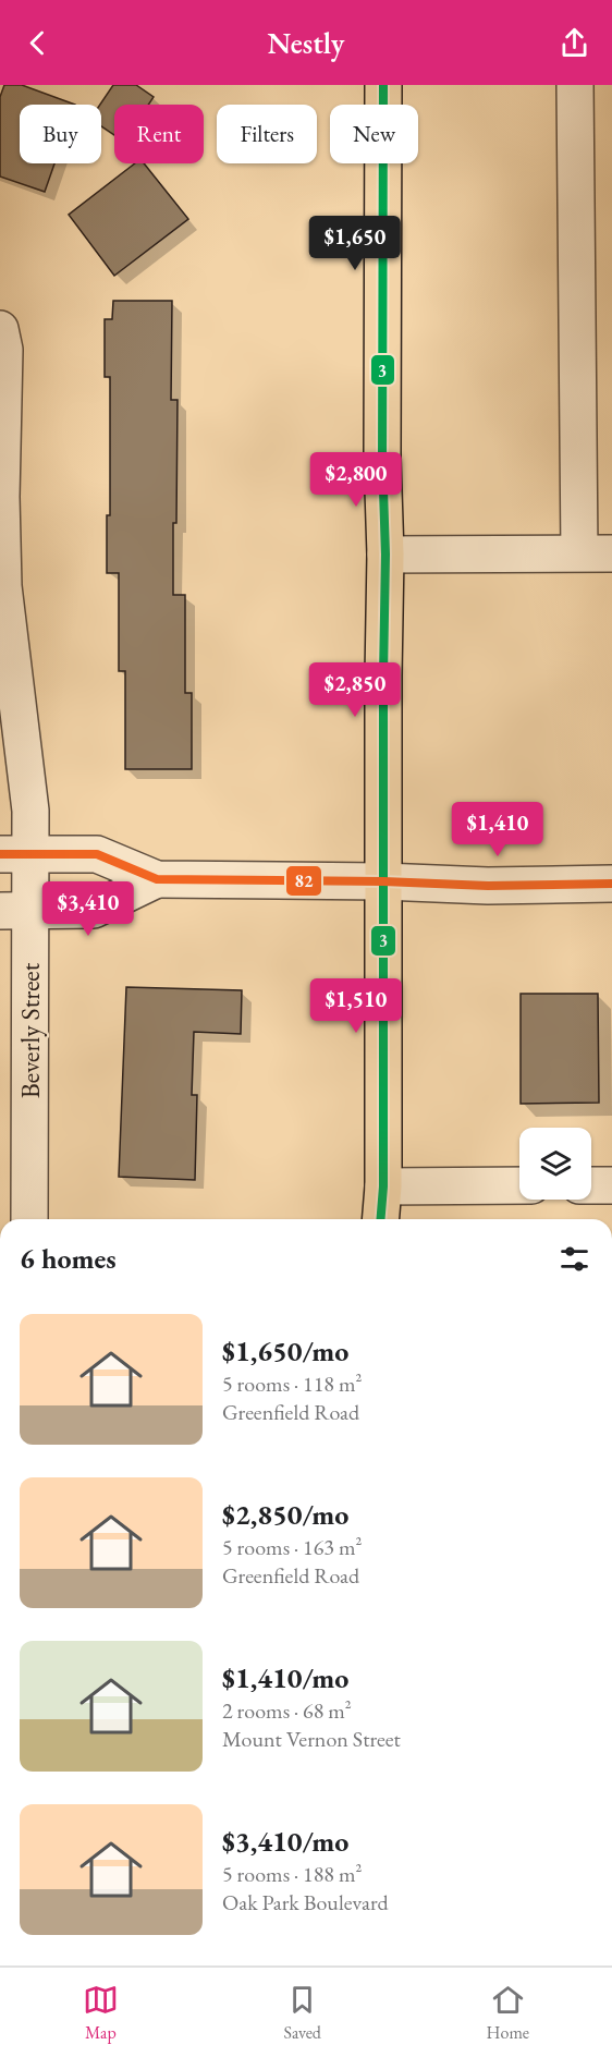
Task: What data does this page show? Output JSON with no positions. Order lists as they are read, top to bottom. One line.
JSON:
{"streets":{"street":["Beverly Street"]},"lines":["transit line 3","transit line 82"],"page":{"header":"Nestly","chip":["Buy","Rent","Filters","New"],"price":["$1,650","$2,800","$2,850","$1,410","$3,410","$1,510"],"heading":"6 homes","list":[{"name":"$1,650/mo","note":"5 rooms · 118 m² · Greenfield Road"},{"name":"$2,850/mo","note":"5 rooms · 163 m² · Greenfield Road"},{"name":"$1,410/mo","note":"2 rooms · 68 m² · Mount Vernon Street"},{"name":"$3,410/mo","note":"5 rooms · 188 m² · Oak Park Boulevard"}],"tabs":["Map","Saved","Home"]}}
